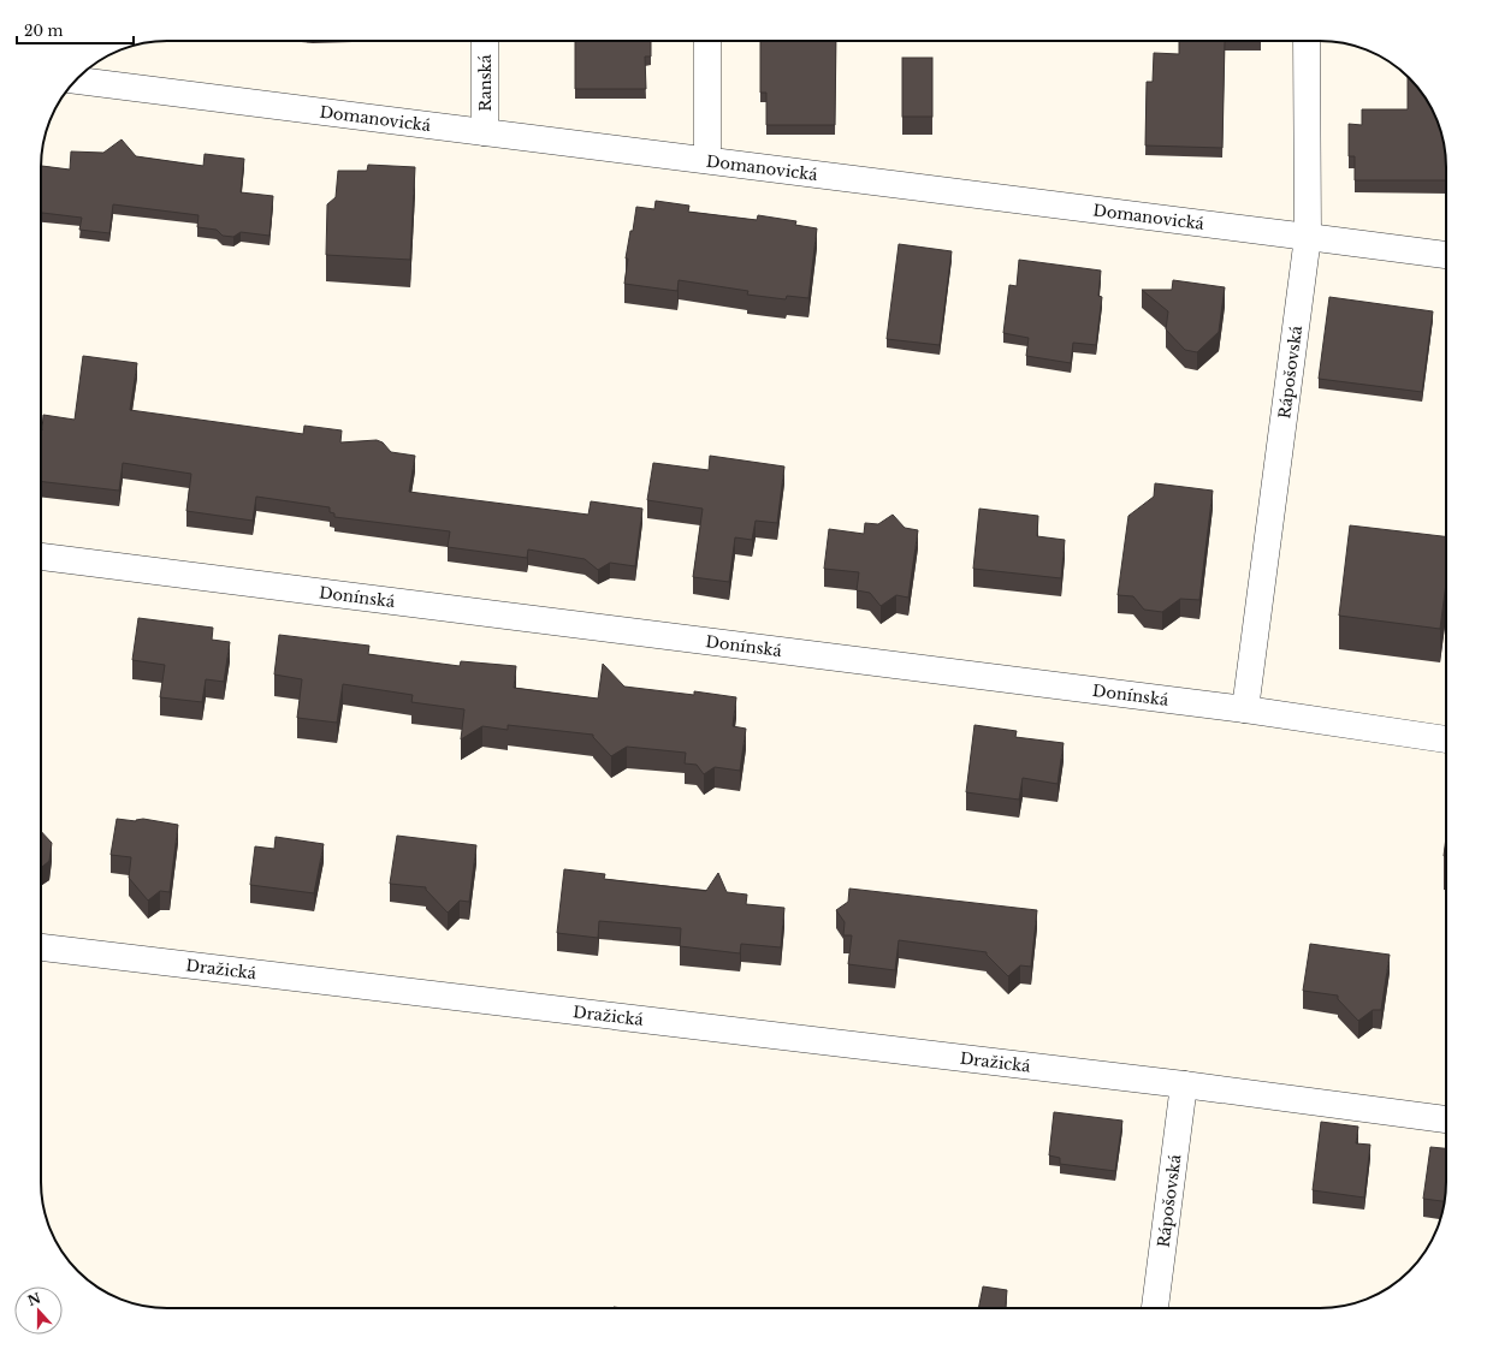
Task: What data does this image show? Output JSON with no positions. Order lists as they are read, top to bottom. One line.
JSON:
{"streets":{"street":["Ranská","Domanovická","Rápošovská","Donínská","Dražická"]},"crossings":[["Ranská","Domanovická"],["Domanovická","Rápošovská"],["Rápošovská","Donínská"],["Rápošovská","Dražická"]],"scale_bar":"20 m","north":"top"}
